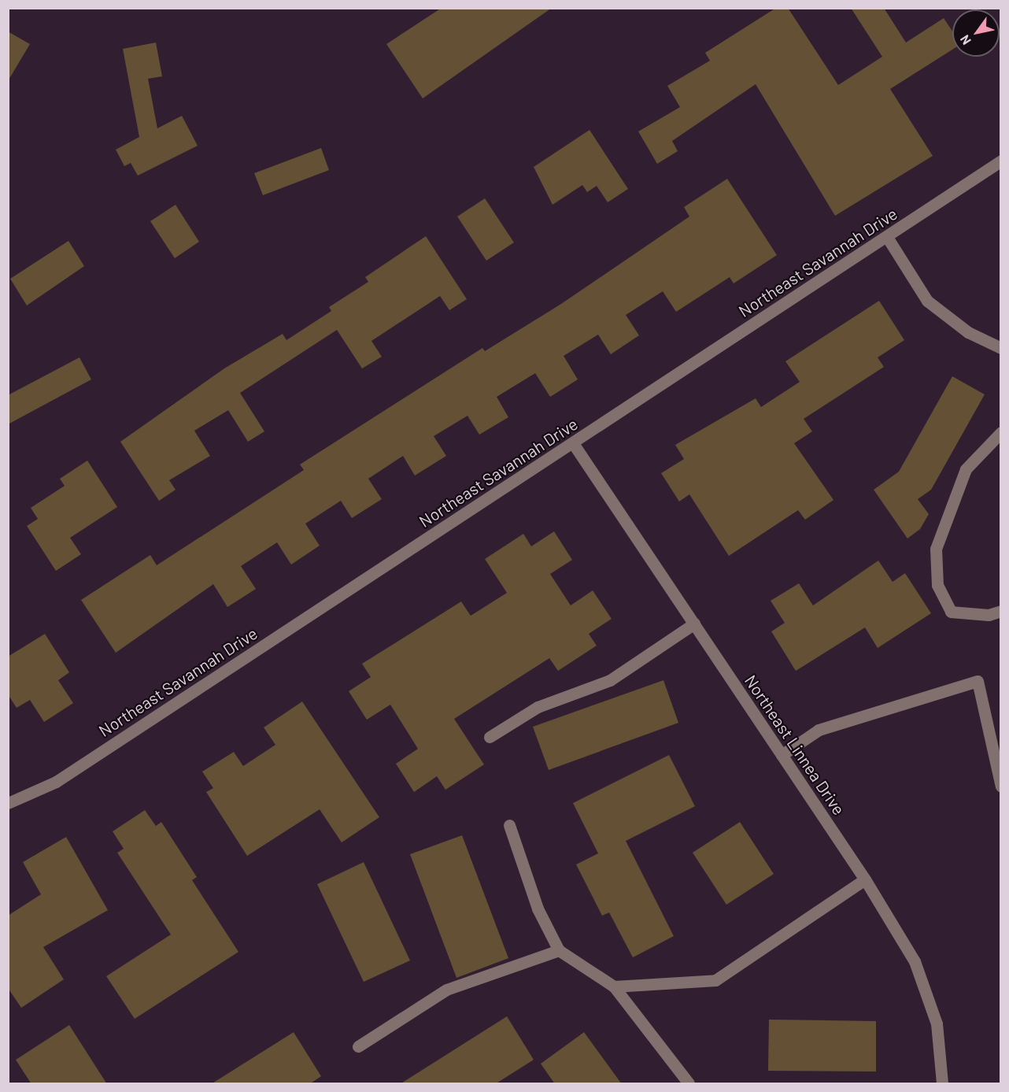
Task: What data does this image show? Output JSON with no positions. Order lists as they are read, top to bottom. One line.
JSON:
{"streets":{"street":["Northeast Savannah Drive","Northeast Linnea Drive"]},"crossings":[["Northeast Savannah Drive","Northeast Linnea Drive"]],"north":"bottom left"}
